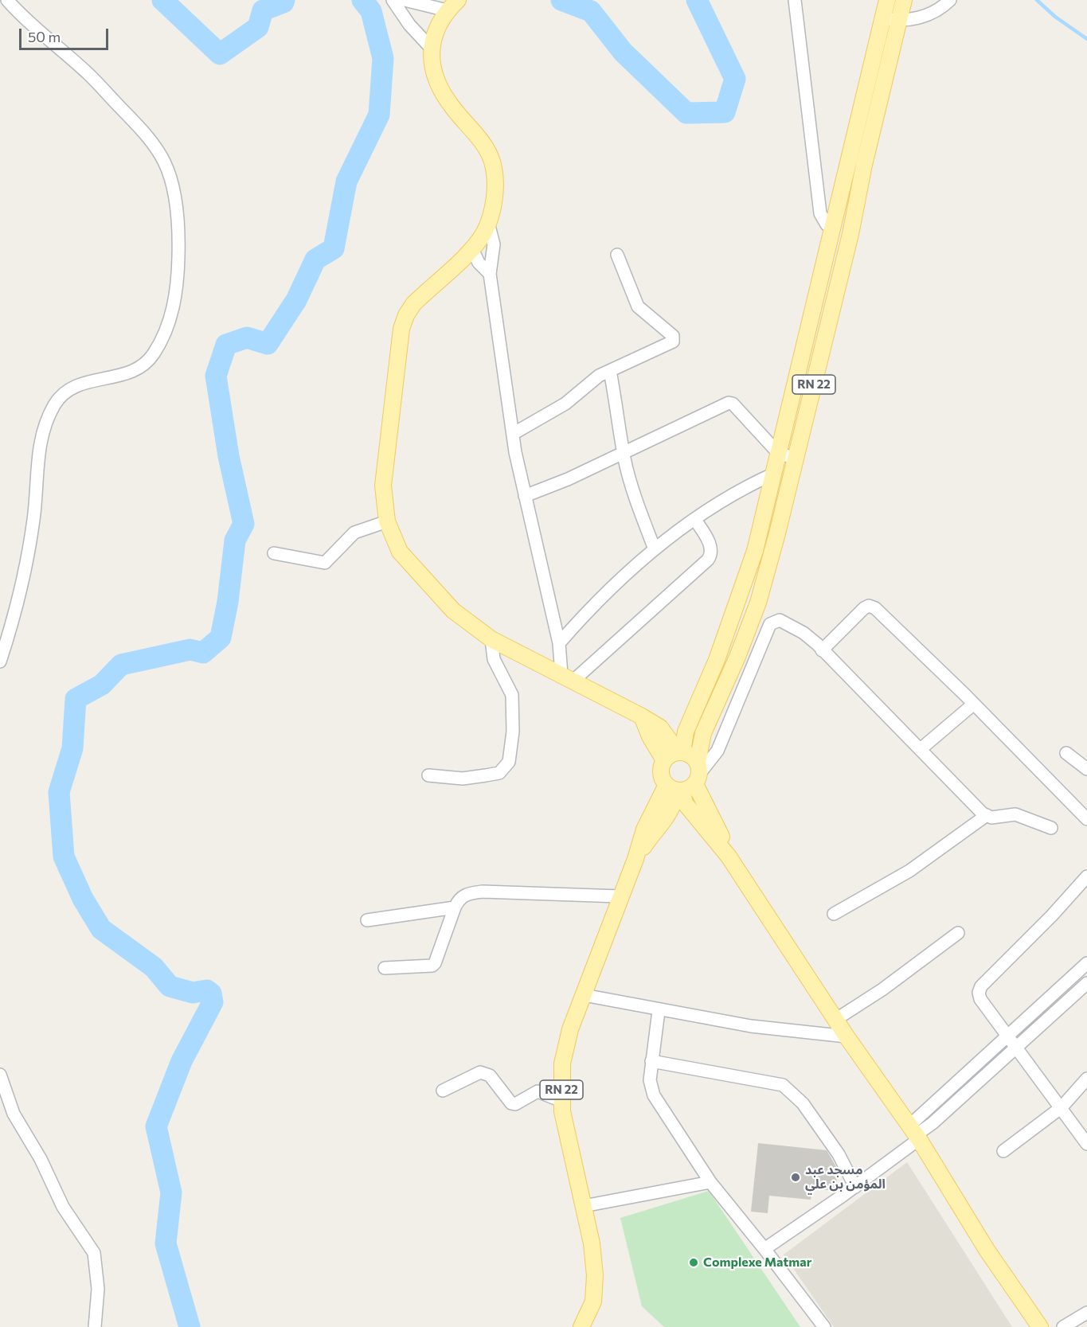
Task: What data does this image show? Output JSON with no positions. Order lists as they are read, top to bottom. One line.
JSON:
{"streets":{"main road":["RN 22"]},"places":["مسجد عبد المؤمن بن علي","Complexe Matmar"],"scale_bar":"50 m"}
